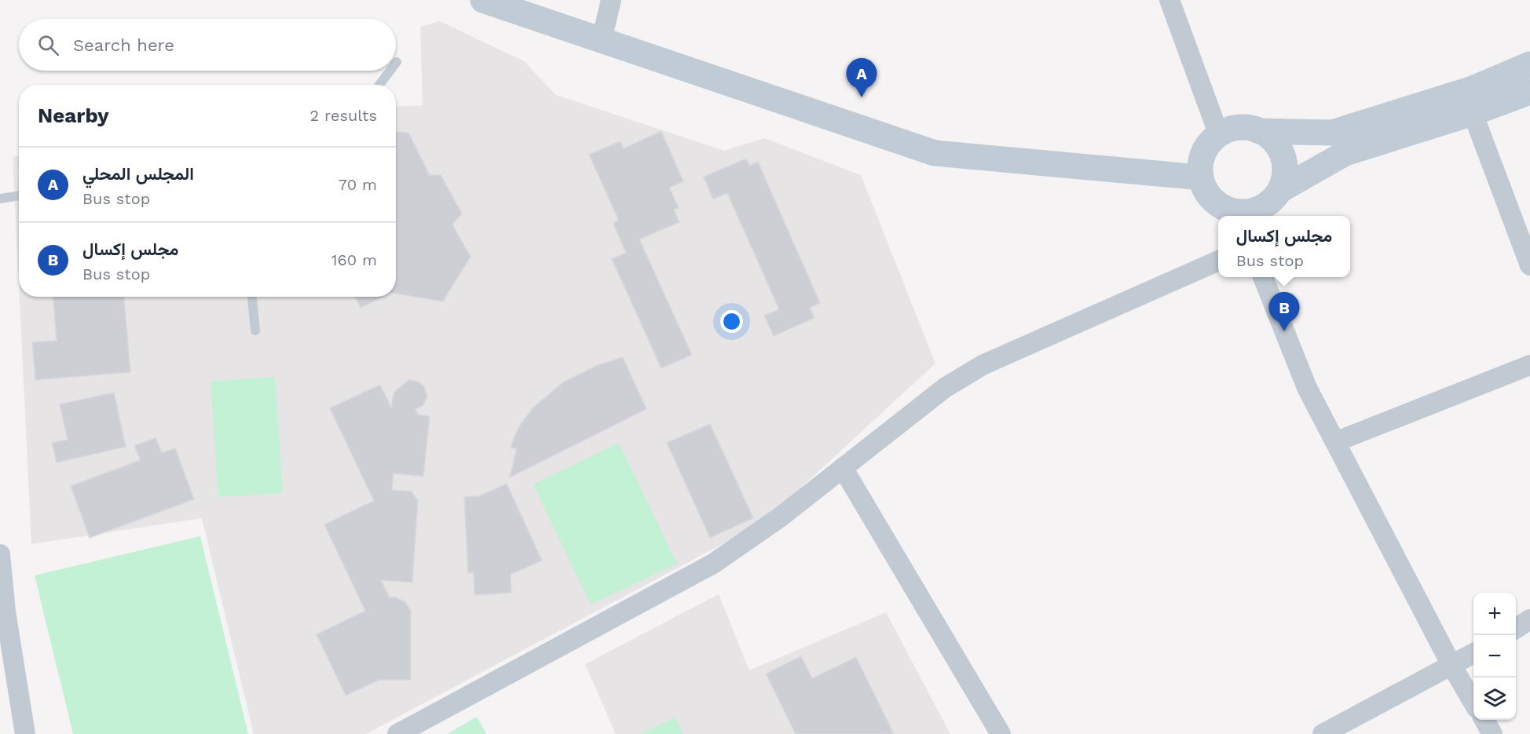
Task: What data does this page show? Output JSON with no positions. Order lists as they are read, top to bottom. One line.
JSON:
{"page":{"search":"Search here","pins":["A","B"],"heading":["Nearby","2 results"],"list":[{"mark":"A","name":"المجلس المحلي","note":"Bus stop","value":"70 m"},{"mark":"B","name":"مجلس إكسال","note":"Bus stop","value":"160 m"}],"popup":["مجلس إكسال","Bus stop"],"map_buttons":["+","−"]}}
